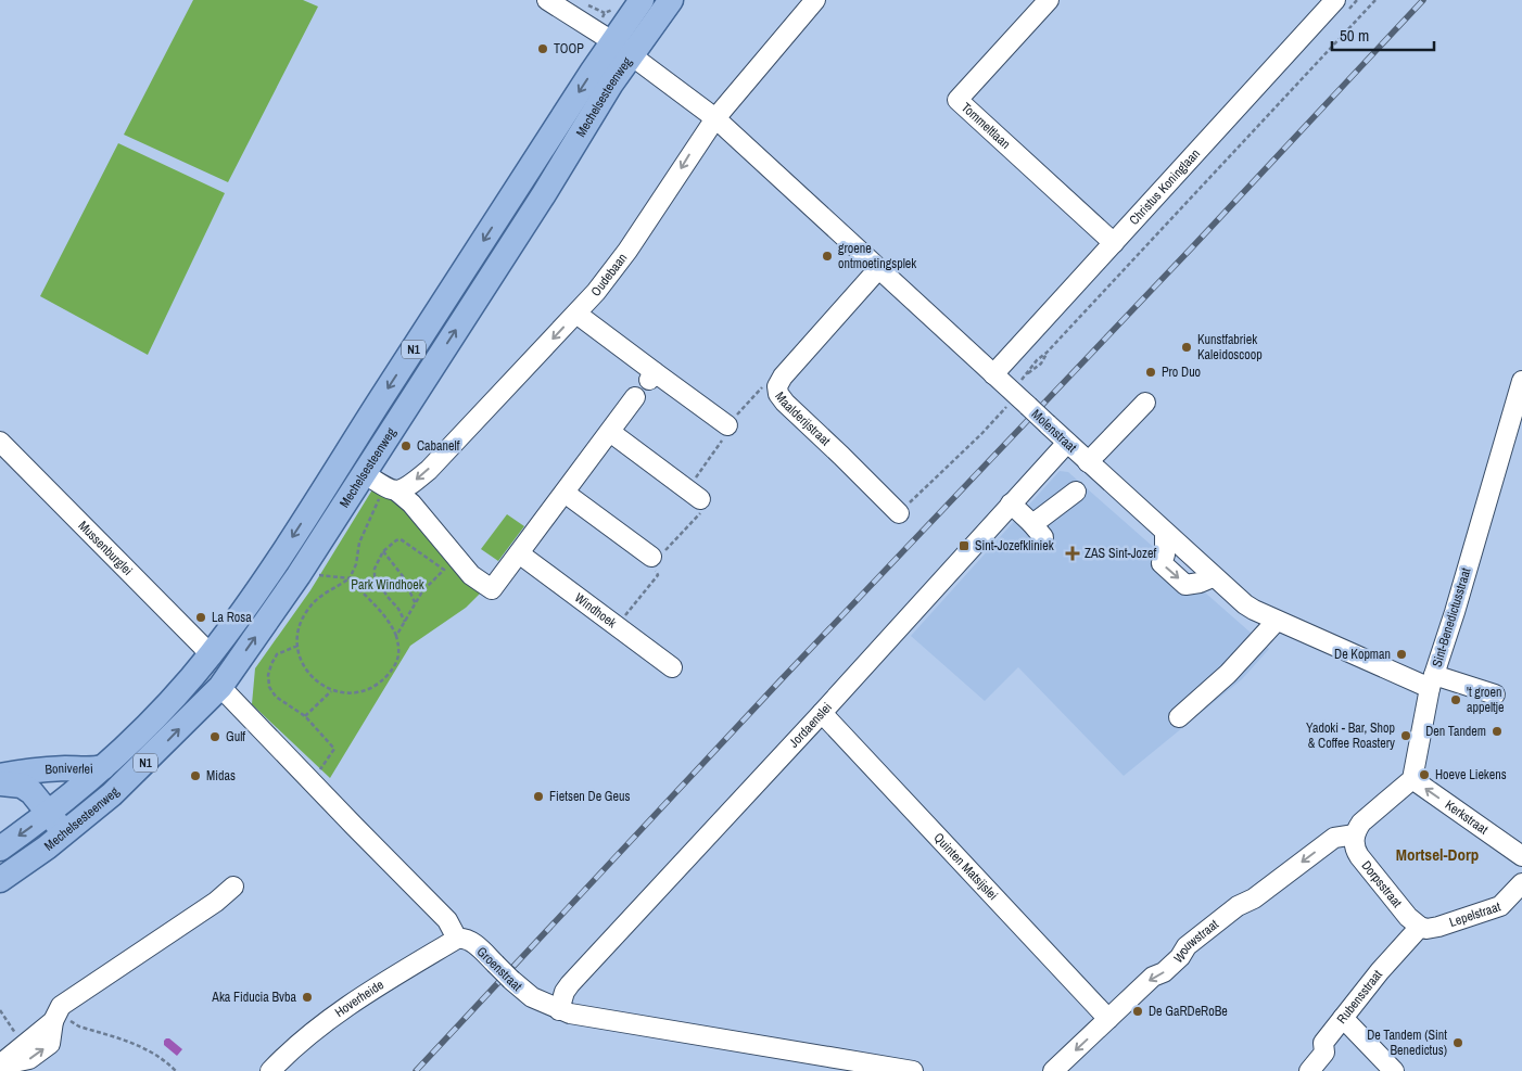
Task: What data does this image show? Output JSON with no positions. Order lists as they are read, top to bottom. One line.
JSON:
{"streets":{"main road":["Mechelsesteenweg","N1","Boniverlei"],"street":["Tommeltlaan","Christus Koninglaan","Oudebaan","Maalderijstraat","Molenstraat","Mussenburglei","Windhoek","Sint-Benedictusstraat","Jordaenslei","Kerkstraat","Quinten Matsijslei","Dorpsstraat","Lepelstraat","Wouwstraat","Groenstraat","Rubensstraat","Hoverheide"]},"crossings":[["Mechelsesteenweg","Molenstraat"],["Mechelsesteenweg","Mussenburglei"],["Mechelsesteenweg","Boniverlei"],["Tommeltlaan","Christus Koninglaan"],["Christus Koninglaan","Molenstraat"],["Oudebaan","Molenstraat"],["Maalderijstraat","Molenstraat"],["Molenstraat","Sint-Benedictusstraat"],["Molenstraat","Jordaenslei"],["Sint-Benedictusstraat","Kerkstraat"],["Jordaenslei","Quinten Matsijslei"],["Jordaenslei","Groenstraat"],["Quinten Matsijslei","Wouwstraat"],["Dorpsstraat","Lepelstraat"],["Dorpsstraat","Wouwstraat"],["Dorpsstraat","Rubensstraat"],["Lepelstraat","Rubensstraat"],["Groenstraat","Hoverheide"]],"one_way":["Kerkstraat","Wouwstraat"],"districts":["Mortsel-Dorp"],"parks":["Park Windhoek"],"places":{"other":["TOOP","groene ontmoetingsplek","Kunstfabriek Kaleidoscoop","Pro Duo","Cabanelf","La Rosa","De Kopman","'t groen appeltje","Den Tandem","Yadoki - Bar, Shop & Coffee Roastery","Gulf","Hoeve Liekens","Midas","Fietsen De Geus","Aka Fiducia Bvba","De GaRDeRoBe","De Tandem (Sint Benedictus)"],"transit":["Sint-Jozefkliniek"],"health":["ZAS Sint-Jozef"]},"scale_bar":"50 m"}
